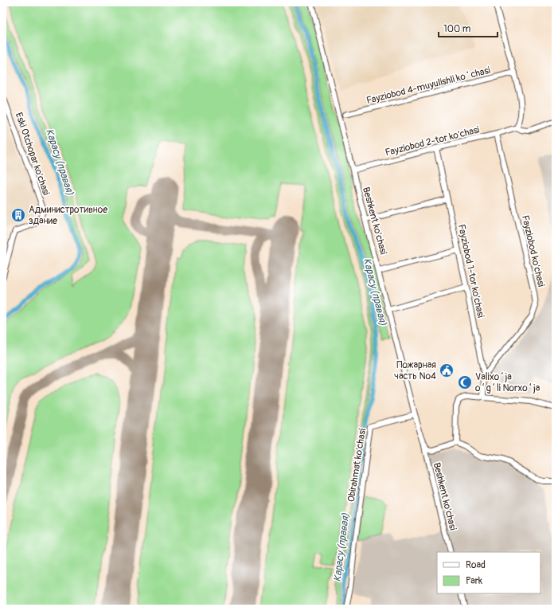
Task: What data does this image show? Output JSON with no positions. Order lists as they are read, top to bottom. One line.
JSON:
{"streets":{"street":["Fayziobod 4-muyulishli koʻchasi","Fayziobod 2-tor ko'chasi","Eski Otchopar ko'chasi","Beshkent ko'chasi","Fayziobod ko'chasi","Fayziobod 1-tor ko'chasi","Obirahmat ko'chasi"]},"crossings":[["Fayziobod 2-tor ko'chasi","Beshkent ko'chasi"],["Fayziobod 2-tor ko'chasi","Fayziobod ko'chasi"],["Fayziobod 2-tor ko'chasi","Fayziobod 1-tor ko'chasi"],["Beshkent ko'chasi","Obirahmat ko'chasi"],["Fayziobod ko'chasi","Fayziobod 1-tor ko'chasi"]],"water":["Карасу (правая)"],"places":{"building":["Администротивное здание"],"public building":["Пожарная часть №4"],"mosque":["Valixoʻja oʻgʻli Norxoʻja"]},"legend":["Road","Park"],"scale_bar":"100 m"}
